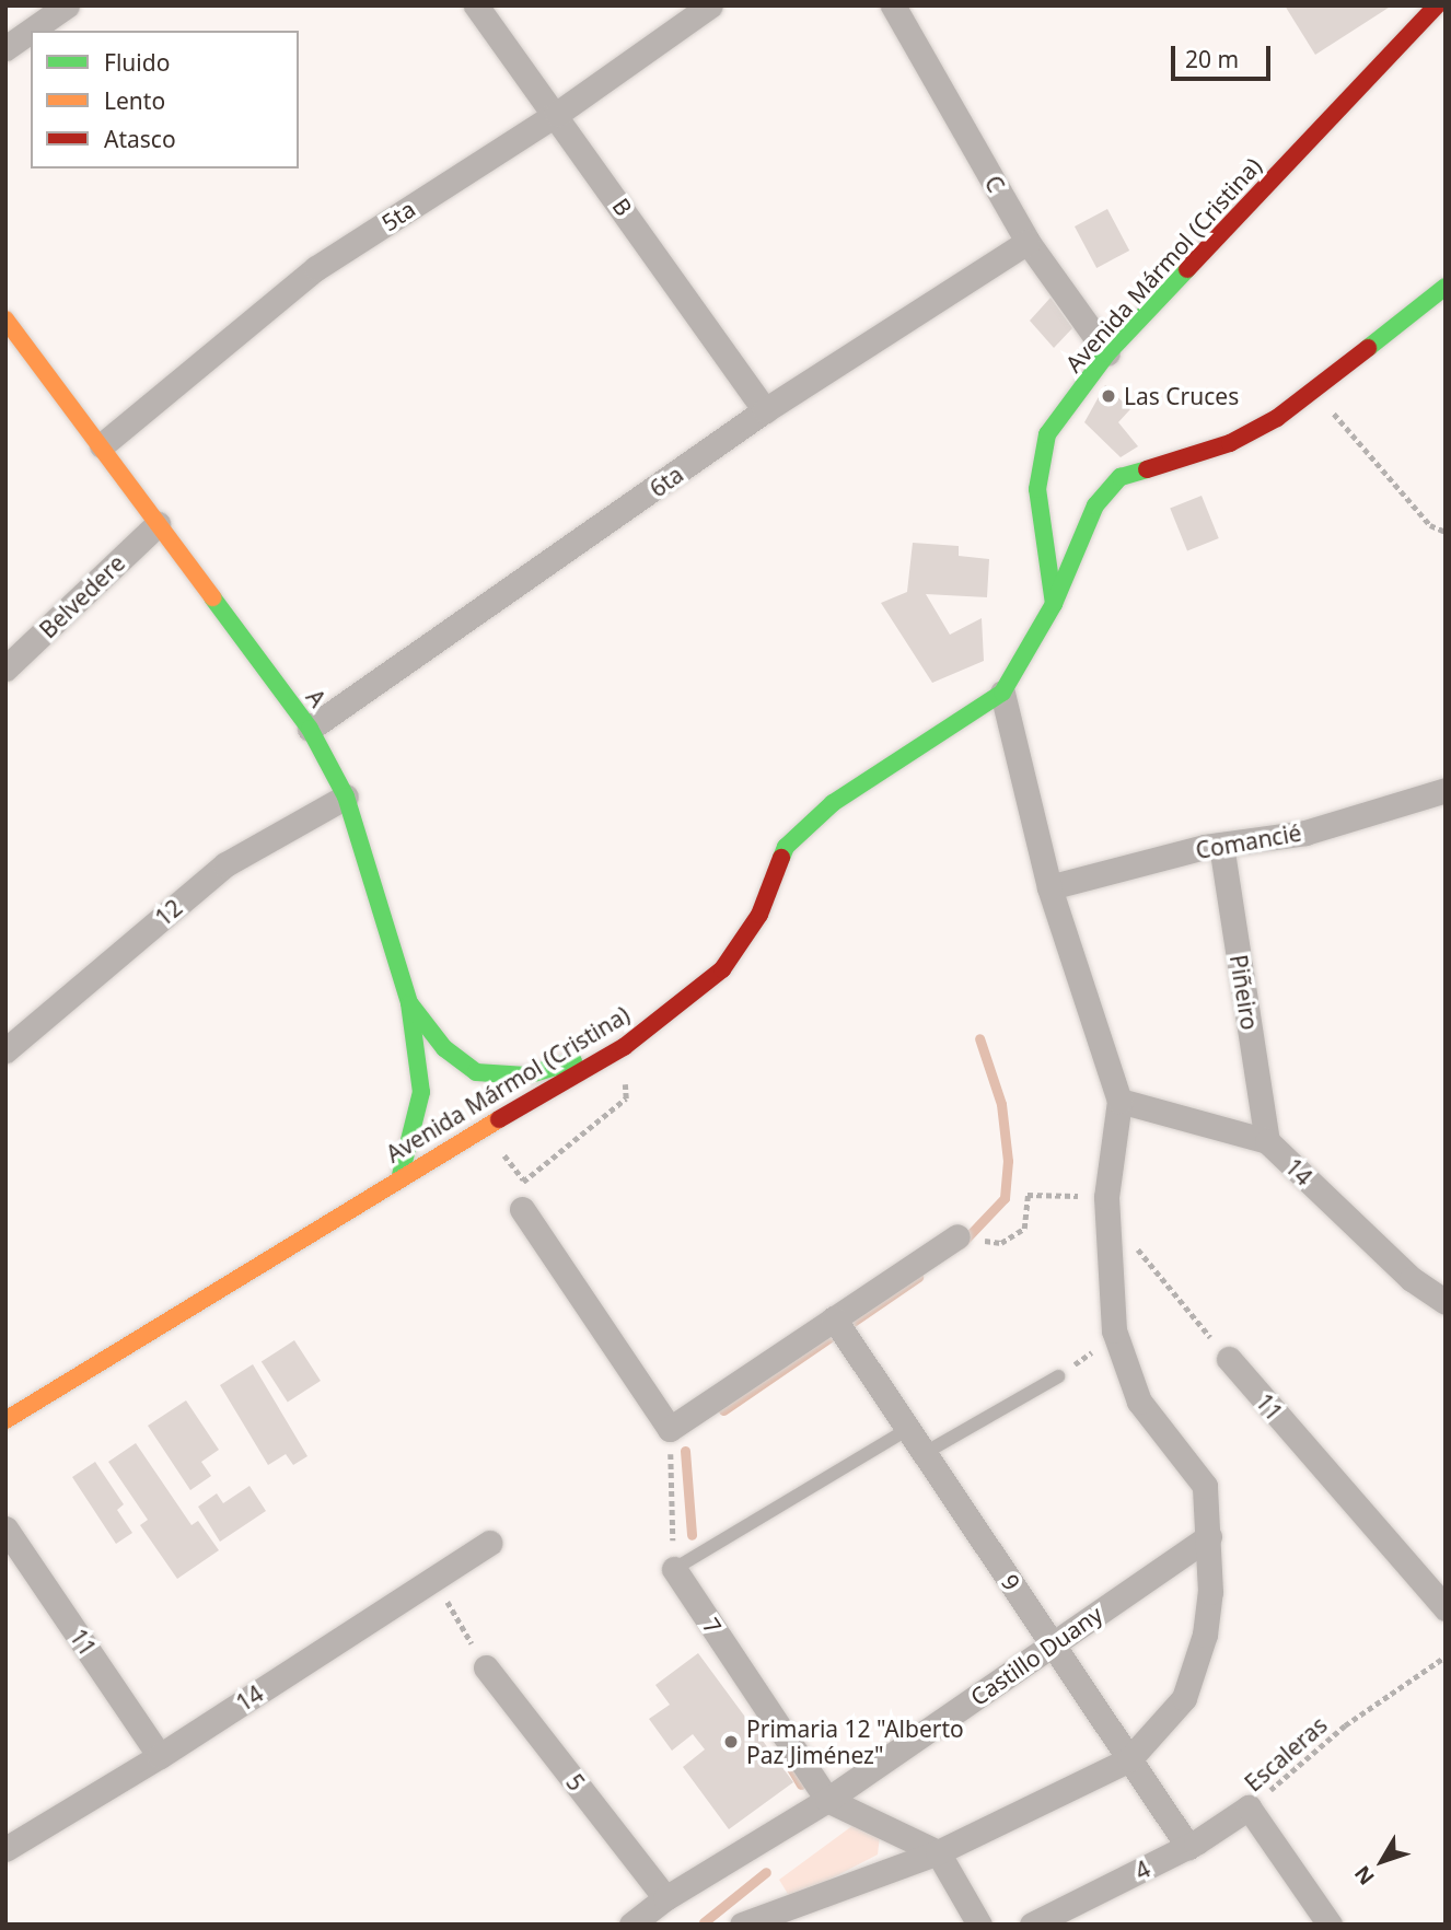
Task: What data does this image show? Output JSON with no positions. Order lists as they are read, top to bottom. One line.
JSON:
{"streets":{"main road":["Avenida Mármol (Cristina)","A"],"street":["C","B","5ta","6ta","Belvedere","Comancié","12","Piñeiro","14","11","9","7","Castillo Duany","5","4"],"path":["Escaleras"]},"crossings":[["C","Avenida Mármol (Cristina)"],["C","6ta"],["B","5ta"],["B","6ta"],["5ta","A"],["Avenida Mármol (Cristina)","A"],["6ta","A"],["Belvedere","A"],["A","12"],["Comancié","Piñeiro"],["Piñeiro","14"],["14","11"],["9","Castillo Duany"],["9","4"],["7","Castillo Duany"],["Castillo Duany","5"],["Escaleras","4"]],"places":["Las Cruces","Primaria 12 \"Alberto Paz Jiménez\""],"legend":["Fluido","Lento","Atasco"],"scale_bar":"20 m","north":"bottom left"}
